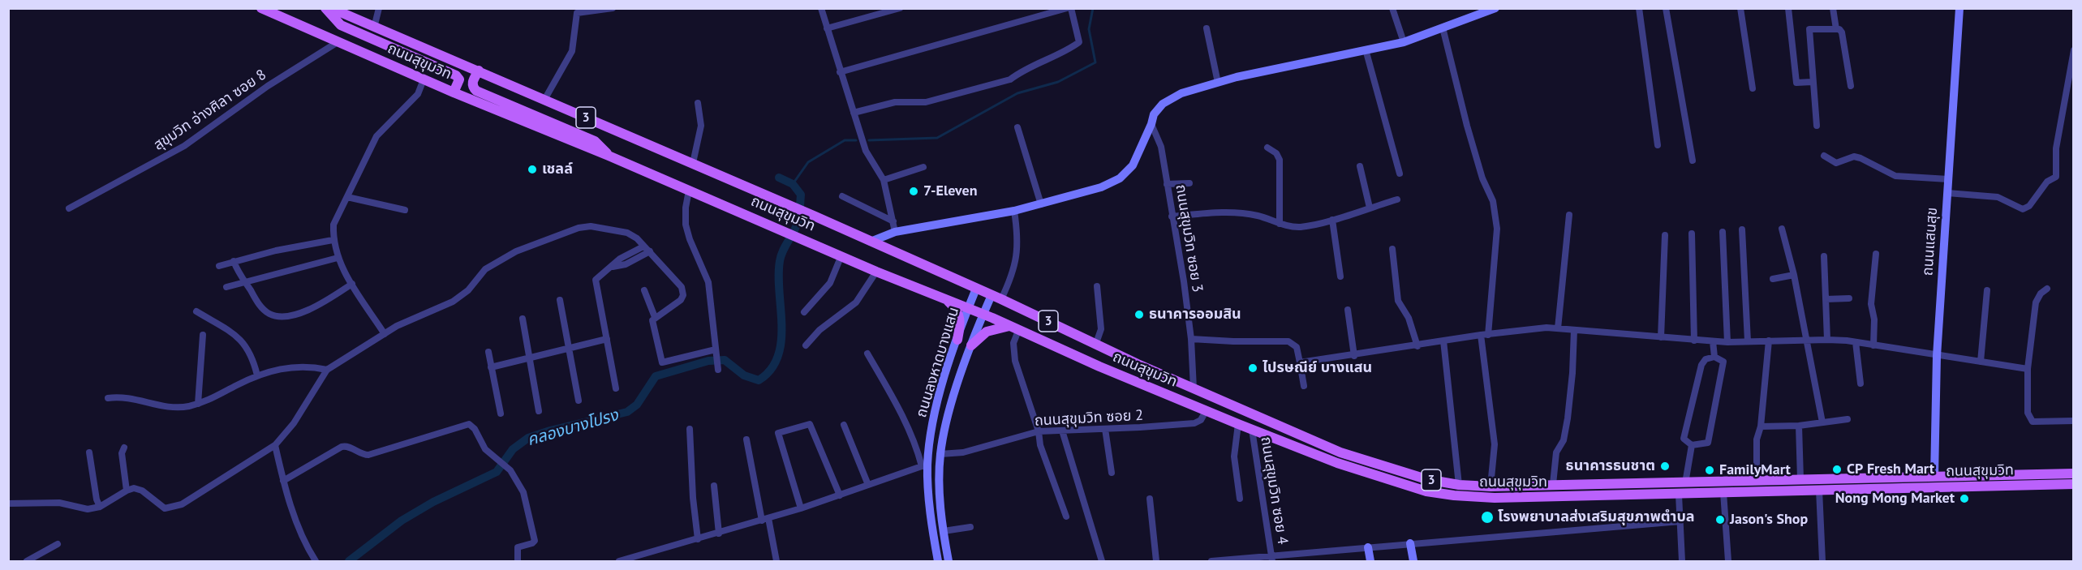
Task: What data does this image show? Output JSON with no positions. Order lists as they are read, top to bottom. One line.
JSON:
{"streets":{"main road":["ถนนสุขุมวิท","3","ถนนแสนสุข","ถนนลงหาดบางแสน"],"street":["สุขุมวิท อ่างศิลา ซอย 8","ถนนสุขุมวิท ซอย 3","ถนนสุขุมวิท ซอย 2","ถนนสุขุมวิท ซอย 4"]},"crossings":[["ถนนสุขุมวิท","สุขุมวิท อ่างศิลา ซอย 8"],["ถนนสุขุมวิท","ถนนสุขุมวิท ซอย 3"],["ถนนสุขุมวิท","ถนนแสนสุข"],["ถนนสุขุมวิท","ถนนลงหาดบางแสน"],["ถนนสุขุมวิท","ถนนสุขุมวิท ซอย 2"],["ถนนสุขุมวิท","ถนนสุขุมวิท ซอย 4"],["ถนนลงหาดบางแสน","ถนนสุขุมวิท ซอย 2"]],"water":["คลองบางโปรง"],"places":["เชลล์","7-Eleven","ธนาคารออมสิน","ไปรษณีย์ บางแสน","ธนาคารธนชาต","CP Fresh Mart","FamilyMart","Nong Mong Market","โรงพยาบาลส่งเสริมสุขภาพตำบล","Jason's Shop"]}
